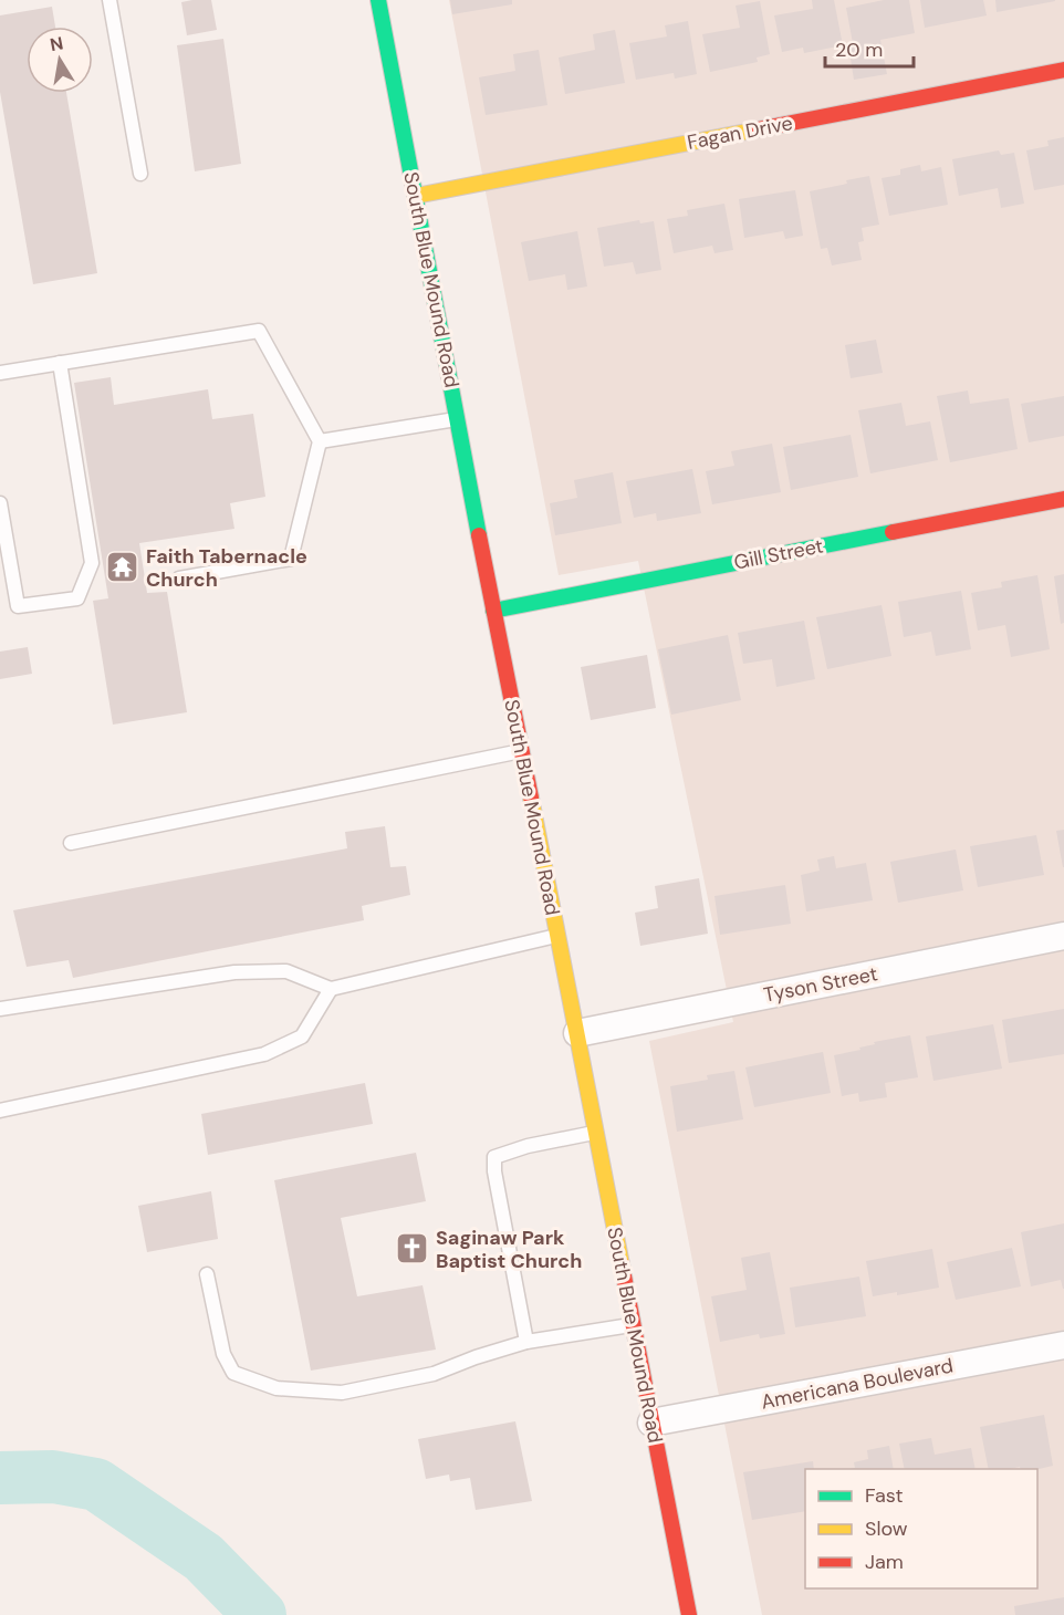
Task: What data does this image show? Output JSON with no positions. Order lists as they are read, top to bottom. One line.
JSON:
{"streets":{"main road":["Fagan Drive","South Blue Mound Road","Gill Street"],"street":["Tyson Street","Americana Boulevard"]},"crossings":[["Fagan Drive","South Blue Mound Road"],["South Blue Mound Road","Gill Street"],["South Blue Mound Road","Tyson Street"],["South Blue Mound Road","Americana Boulevard"]],"places":{"temple":["Faith Tabernacle Church"],"church":["Saginaw Park Baptist Church"]},"legend":["Fast","Slow","Jam"],"scale_bar":"20 m","north":"top"}
